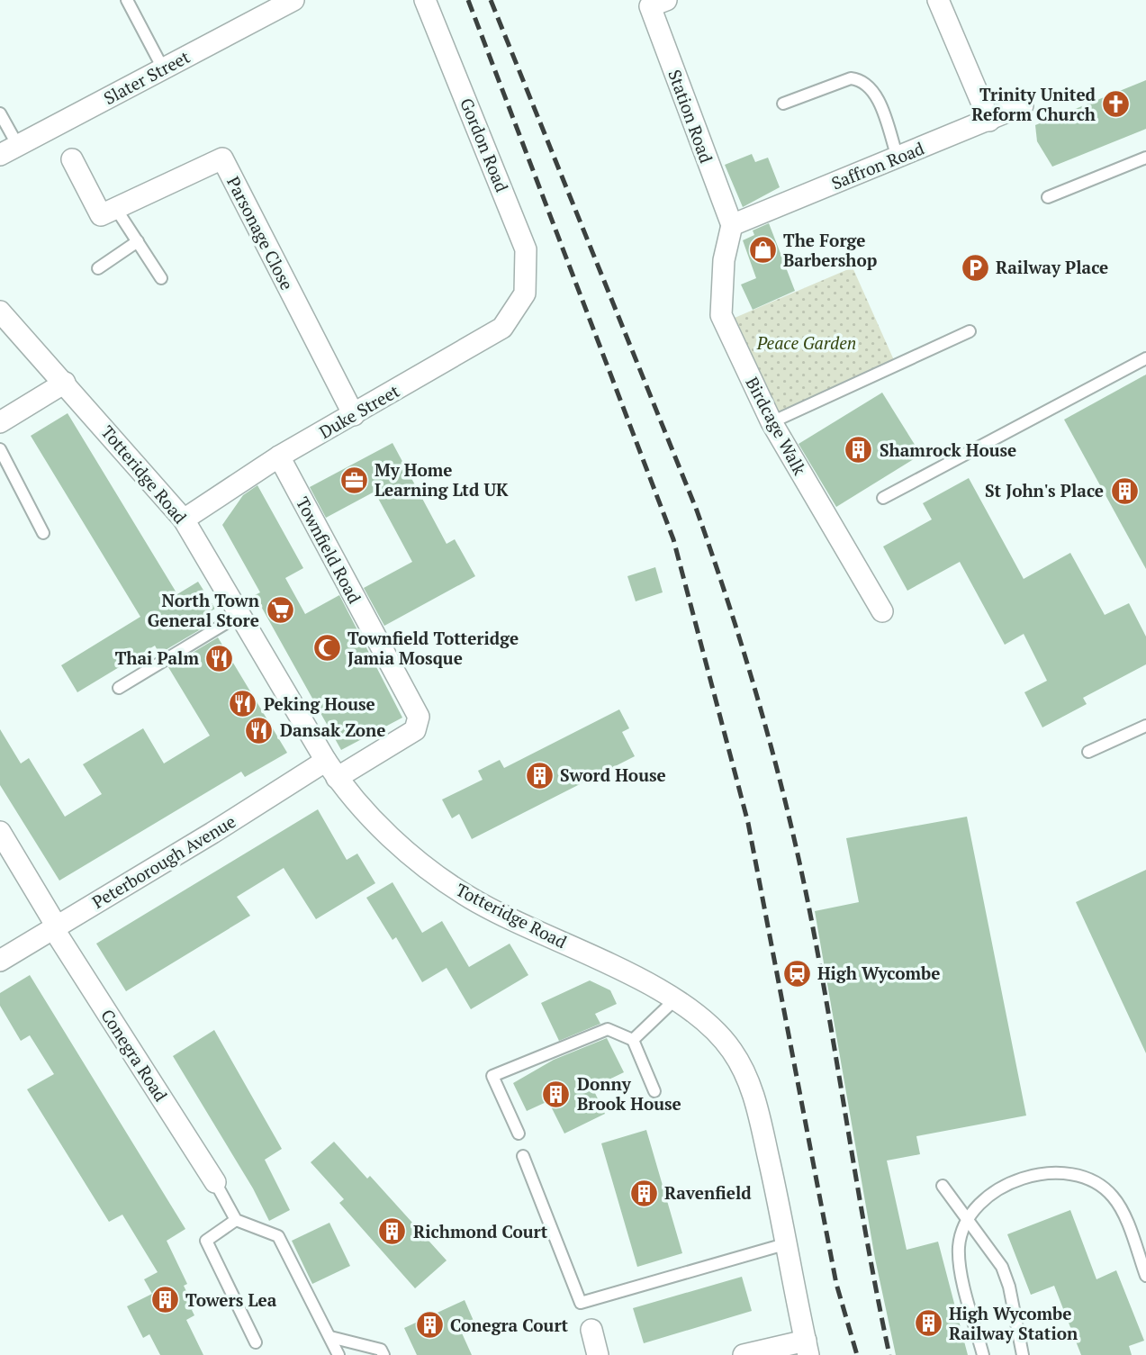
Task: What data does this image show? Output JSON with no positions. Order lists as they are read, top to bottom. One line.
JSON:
{"streets":{"street":["Slater Street","Station Road","Gordon Road","Saffron Road","Parsonage Close","Duke Street","Birdcage Walk","Totteridge Road","Townfield Road","Peterborough Avenue","Conegra Road"]},"crossings":[["Station Road","Saffron Road"],["Station Road","Birdcage Walk"],["Gordon Road","Duke Street"],["Saffron Road","Birdcage Walk"],["Parsonage Close","Duke Street"],["Duke Street","Totteridge Road"],["Duke Street","Townfield Road"],["Totteridge Road","Townfield Road"],["Totteridge Road","Peterborough Avenue"],["Townfield Road","Peterborough Avenue"],["Peterborough Avenue","Conegra Road"]],"parks":["Peace Garden"],"places":{"church":["Trinity United Reform Church"],"shop":["The Forge Barbershop"],"parking":["Railway Place"],"building":["Shamrock House","St John's Place","Sword House","Donny Brook House","Ravenfield","Richmond Court","Towers Lea","High Wycombe Railway Station","Conegra Court"],"office":["My Home Learning Ltd UK"],"supermarket":["North Town General Store"],"mosque":["Townfield Totteridge Jamia Mosque"],"restaurant":["Thai Palm","Peking House","Dansak Zone"],"station":["High Wycombe"]}}
